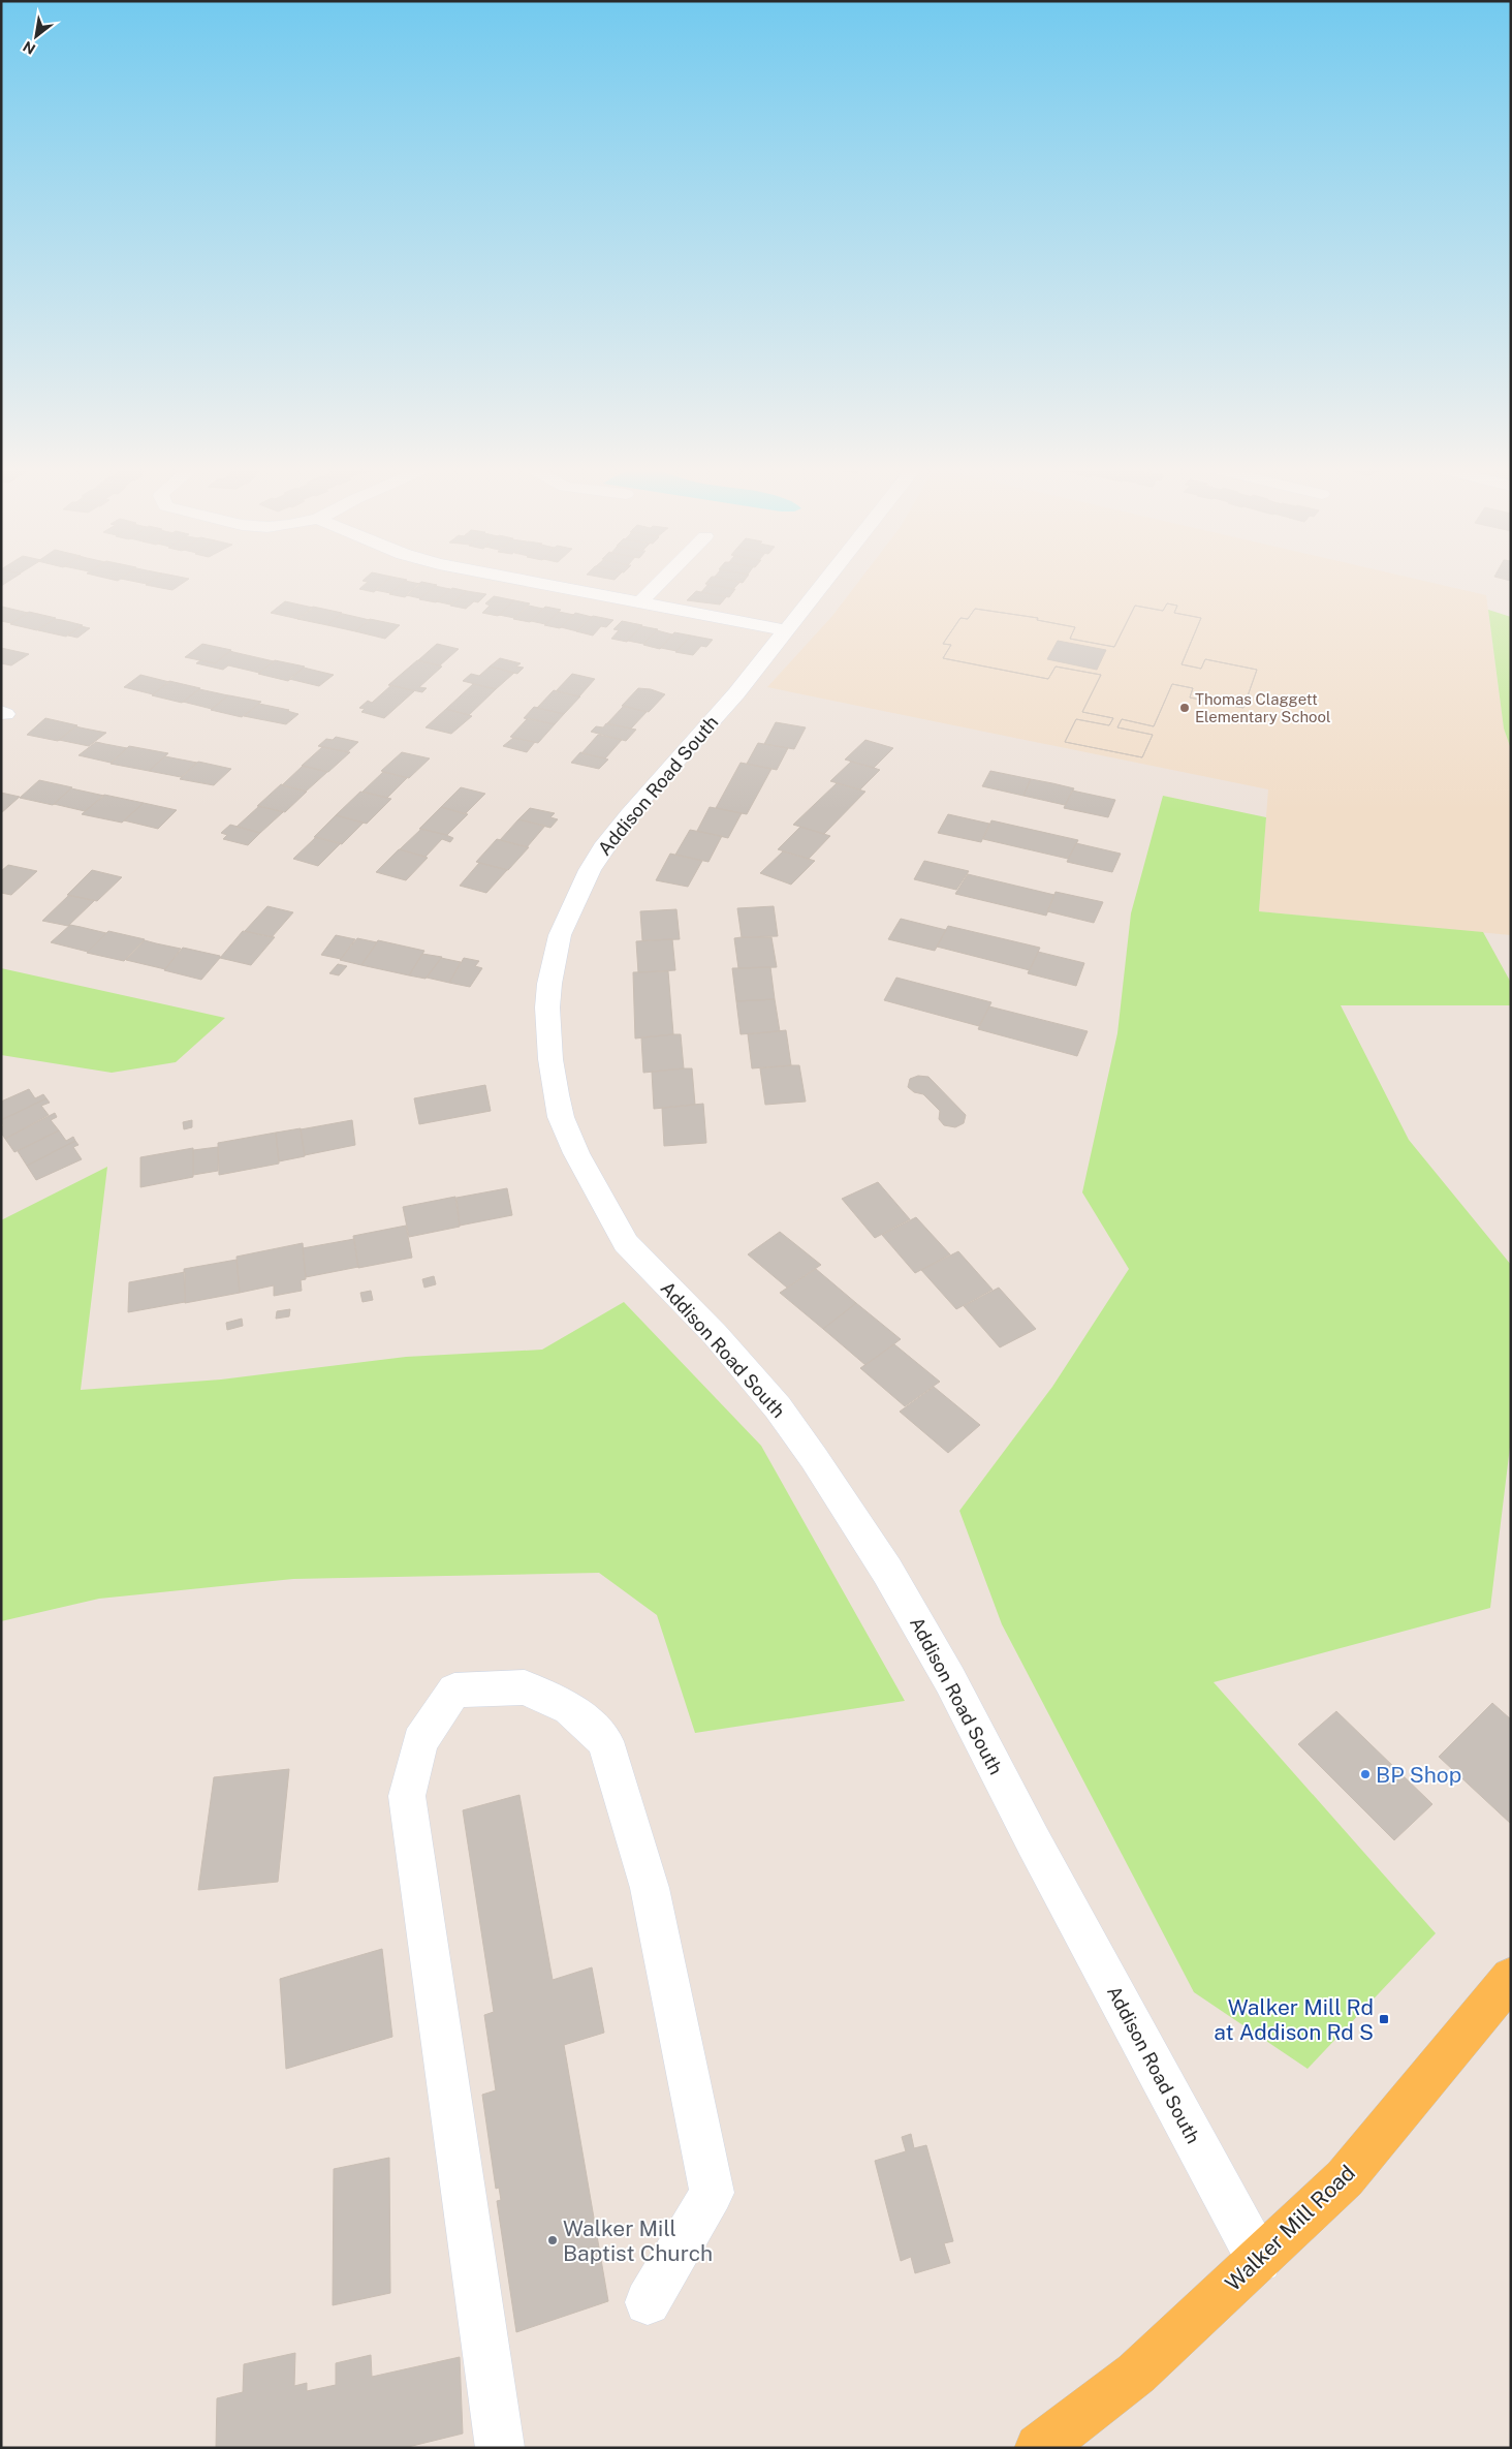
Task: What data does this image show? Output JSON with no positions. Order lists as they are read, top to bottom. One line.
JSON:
{"streets":{"main road":["Walker Mill Road"],"street":["Addison Road South"]},"crossings":[["Addison Road South","Walker Mill Road"]],"places":{"other":["Thomas Claggett Elementary School","BP Shop","Walker Mill Baptist Church"],"transit":["Walker Mill Rd at Addison Rd S"]},"north":"bottom left"}
